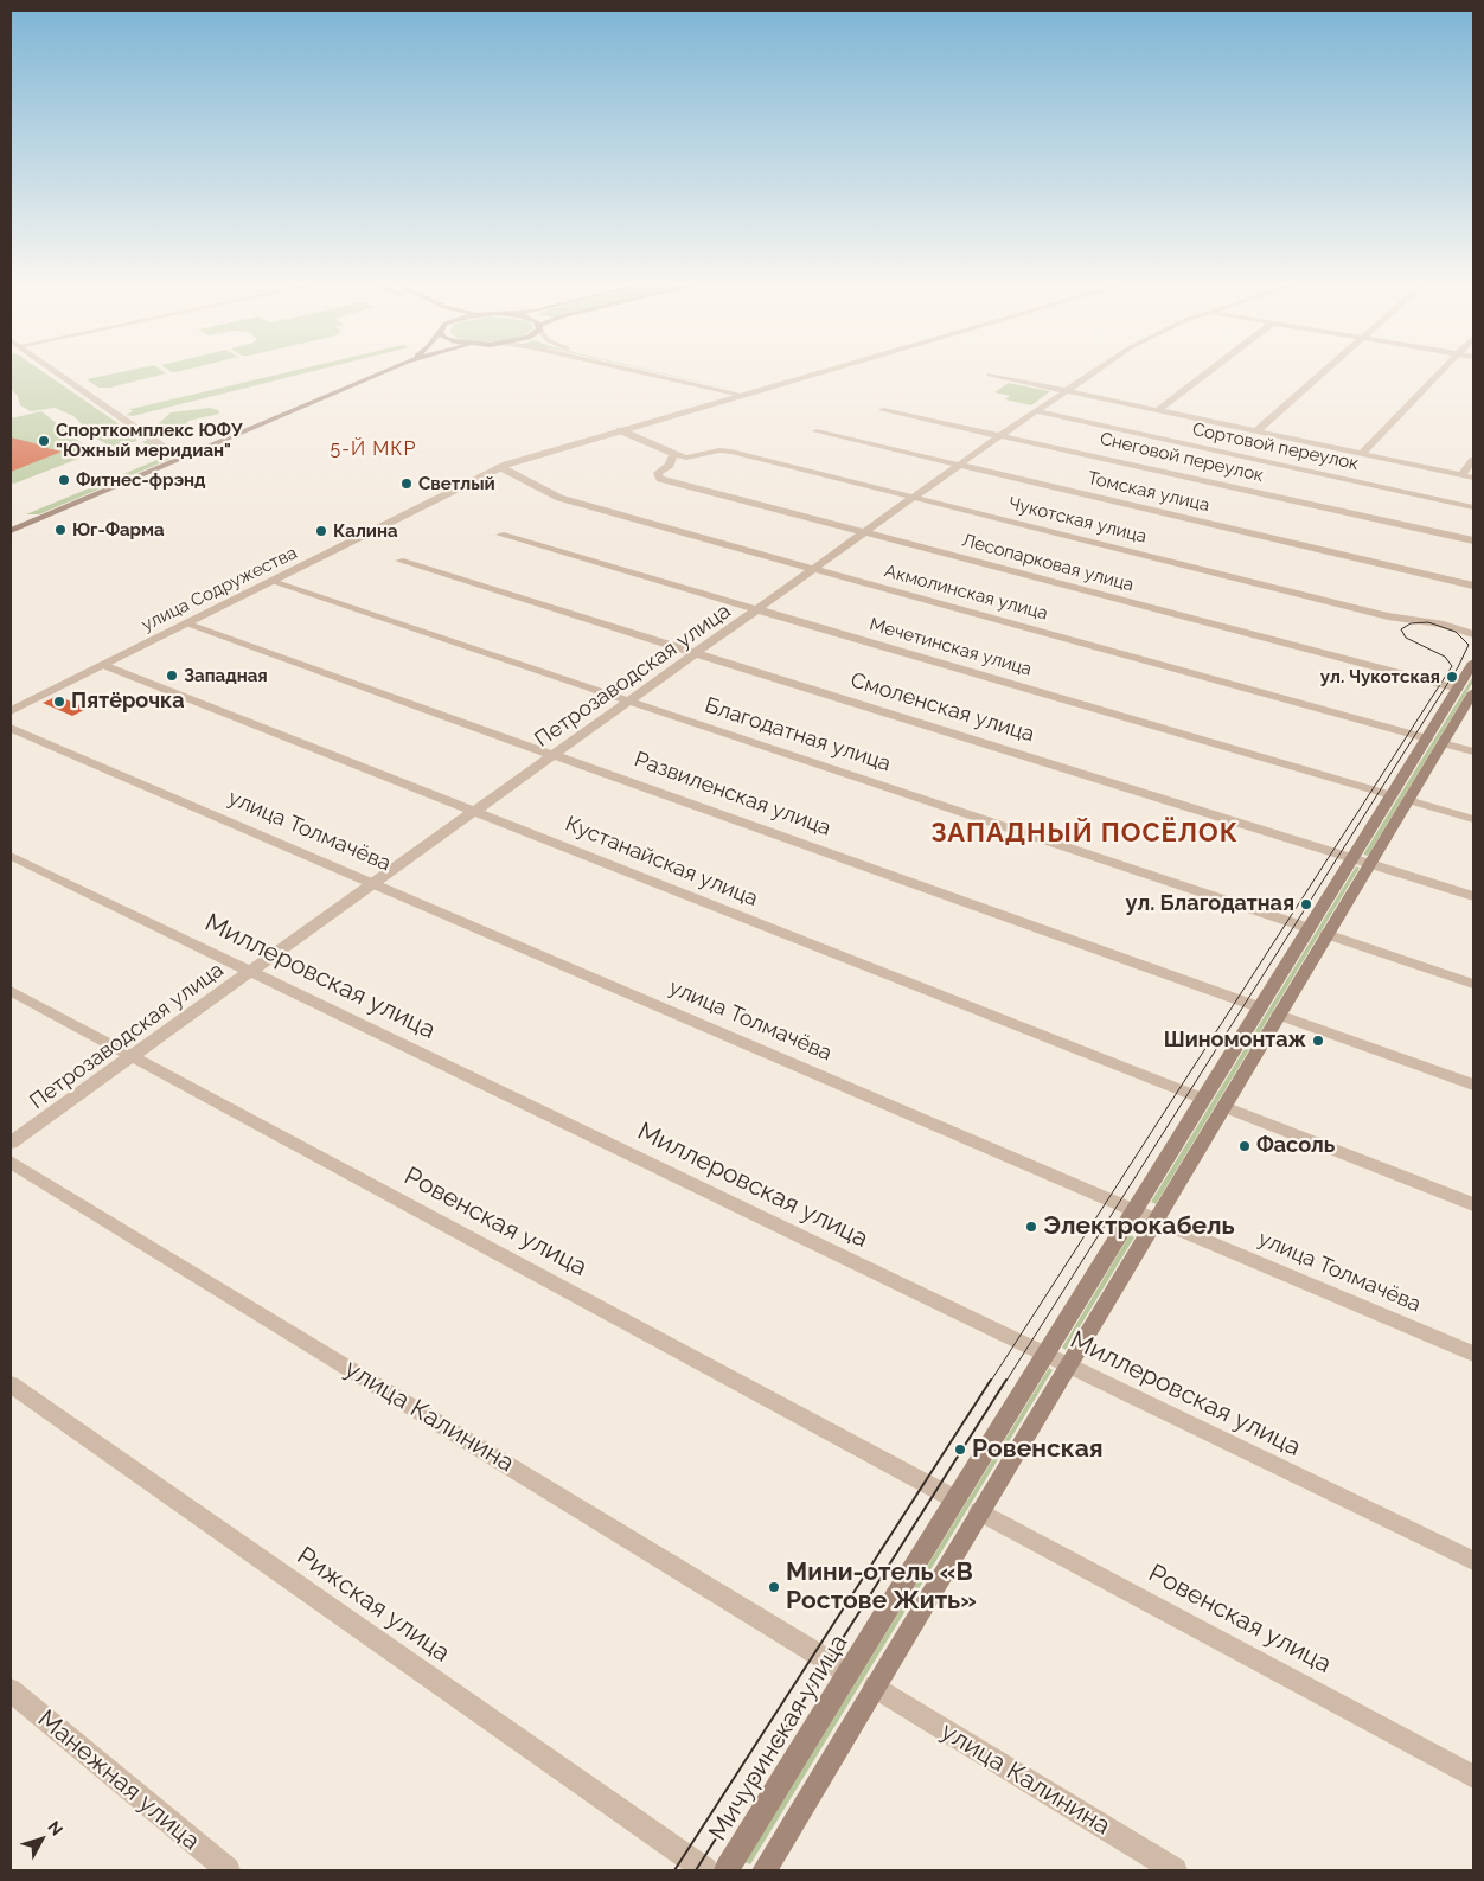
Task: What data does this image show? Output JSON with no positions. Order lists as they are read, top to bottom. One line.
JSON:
{"streets":{"main road":["Мичуринская улица"],"street":["Сортовой переулок","Снеговой переулок","Томская улица","Чукотская улица","Лесопарковая улица","улица Содружества","Акмолинская улица","Мечетинская улица","Петрозаводская улица","Смоленская улица","Благодатная улица","Развиленская улица","улица Толмачёва","Кустанайская улица","Миллеровская улица","Ровенская улица","улица Калинина","Рижская улица","Манежная улица"]},"crossings":[["Сортовой переулок","Петрозаводская улица"],["Снеговой переулок","Петрозаводская улица"],["Томская улица","Петрозаводская улица"],["Чукотская улица","Лесопарковая улица"],["Чукотская улица","Петрозаводская улица"],["Лесопарковая улица","Петрозаводская улица"],["Лесопарковая улица","Мичуринская улица"],["улица Содружества","Акмолинская улица"],["улица Содружества","Благодатная улица"],["улица Содружества","Развиленская улица"],["улица Содружества","Кустанайская улица"],["Акмолинская улица","Петрозаводская улица"],["Акмолинская улица","Мичуринская улица"],["Мечетинская улица","Петрозаводская улица"],["Мечетинская улица","Мичуринская улица"],["Петрозаводская улица","Смоленская улица"],["Петрозаводская улица","Благодатная улица"],["Петрозаводская улица","Развиленская улица"],["Петрозаводская улица","улица Толмачёва"],["Петрозаводская улица","Кустанайская улица"],["Петрозаводская улица","Миллеровская улица"],["Петрозаводская улица","Ровенская улица"],["Смоленская улица","Мичуринская улица"],["Благодатная улица","Мичуринская улица"],["Развиленская улица","Мичуринская улица"],["улица Толмачёва","Мичуринская улица"],["Кустанайская улица","Мичуринская улица"],["Миллеровская улица","Мичуринская улица"],["Ровенская улица","Мичуринская улица"],["улица Калинина","Мичуринская улица"]],"districts":["5-Й МКР","ЗАПАДНЫЙ ПОСЁЛОК"],"places":["Спорткомплекс ЮФУ \"Южный меридиан\"","Фитнес-фрэнд","Светлый","Юг-Фарма","Калина","Западная","ул. Чукотская","Пятёрочка","ул. Благодатная","Шиномонтаж","Фасоль","Электрокабель","Ровенская","Мини-отель «В Ростове Жить»"],"north":"top right"}
